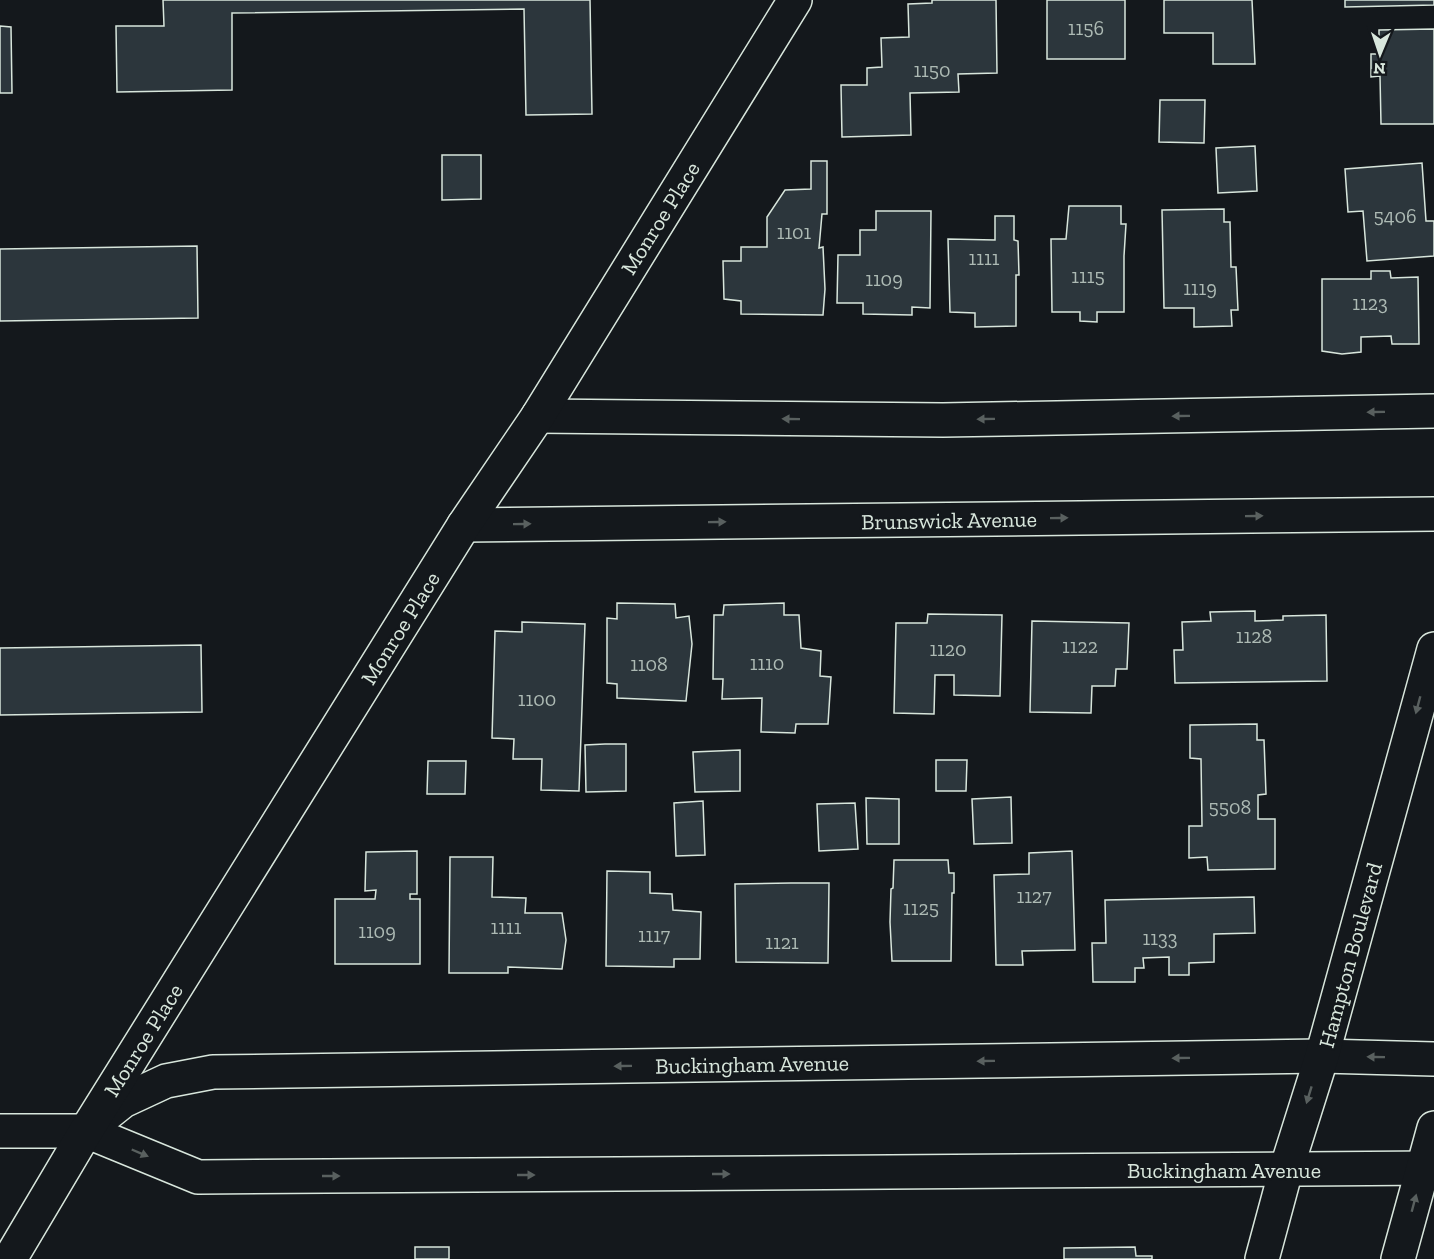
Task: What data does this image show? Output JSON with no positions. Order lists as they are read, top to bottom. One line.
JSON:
{"streets":{"street":["Monroe Place","Brunswick Avenue","Hampton Boulevard","Buckingham Avenue"]},"crossings":[["Monroe Place","Brunswick Avenue"],["Monroe Place","Buckingham Avenue"],["Hampton Boulevard","Buckingham Avenue"]],"one_way":["Hampton Boulevard"],"house_numbers":["1156","1150","5406","1101","1111","1115","1109","1119","1123","1128","1122","1120","1110","1108","1100","5508","1127","1125","1111","1109","1117","1133","1121"],"north":"bottom"}
